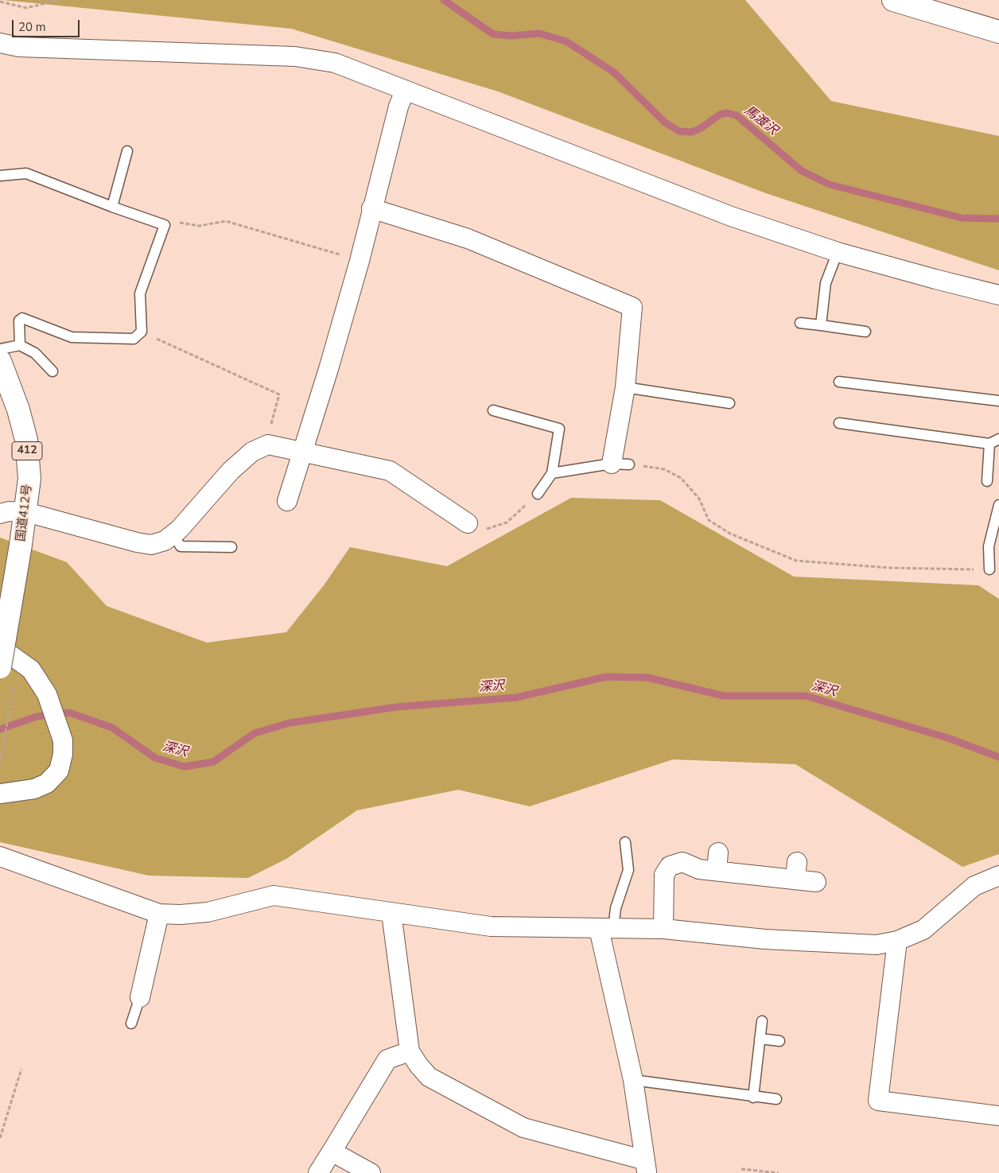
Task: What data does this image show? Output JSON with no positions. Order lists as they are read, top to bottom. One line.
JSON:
{"streets":{"main road":["412","国道412号"]},"water":["馬渡沢","深沢"],"scale_bar":"20 m"}
